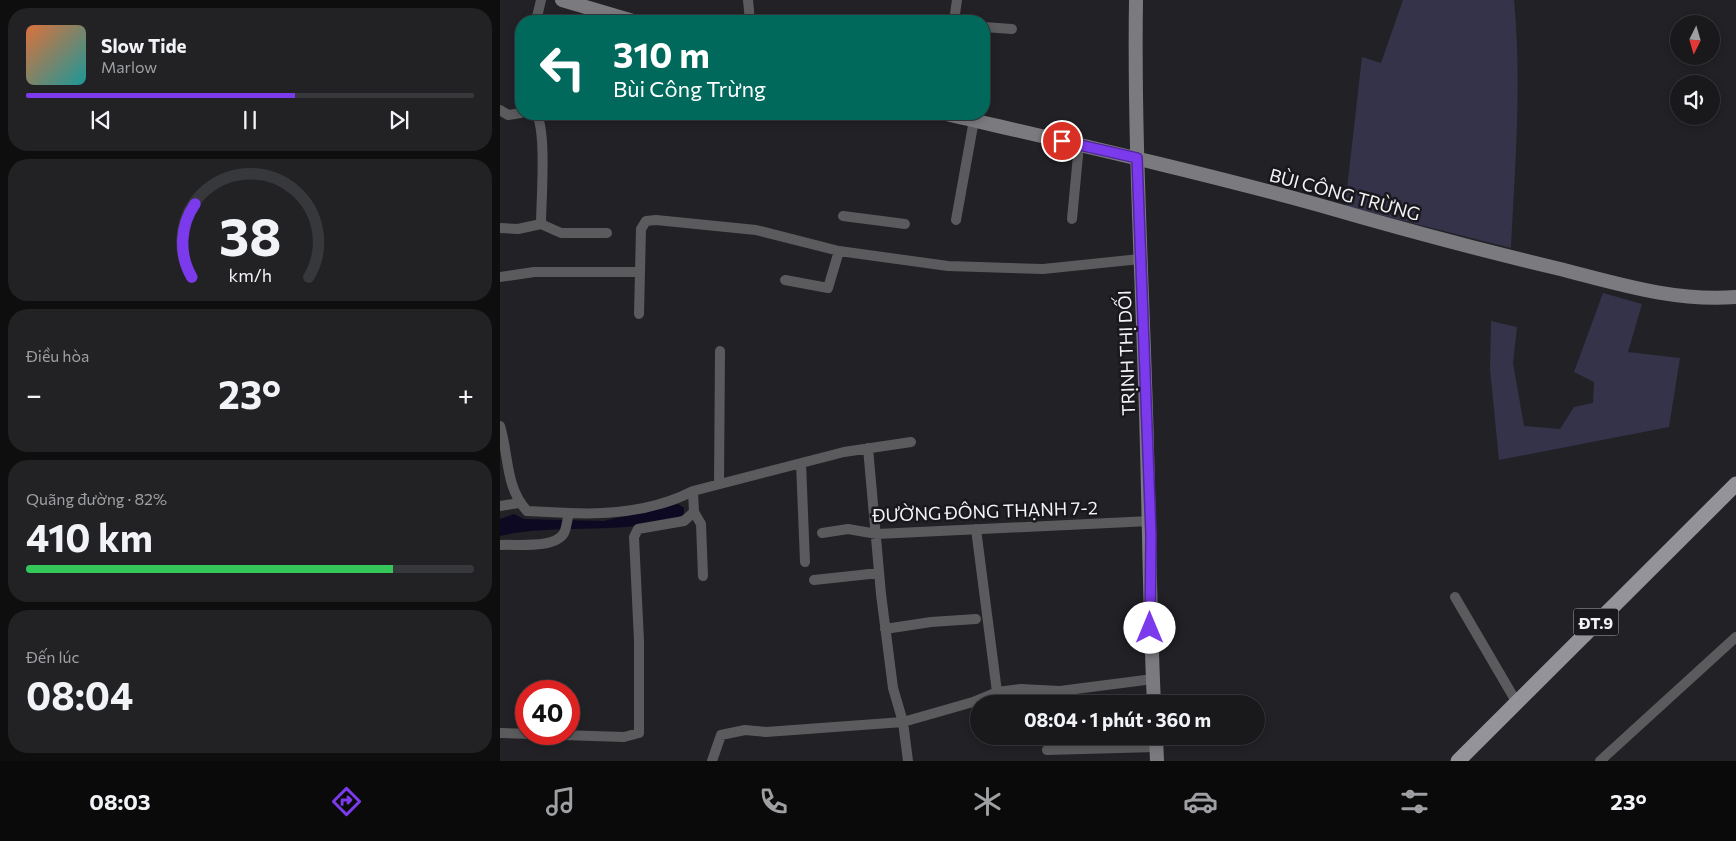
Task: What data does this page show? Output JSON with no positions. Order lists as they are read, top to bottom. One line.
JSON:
{"streets":{"main road":["ĐT.9"],"street":["BÙI CÔNG TRỪNG","TRỊNH THỊ DỐI","ĐƯỜNG ĐÔNG THẠNH 7-2"]},"crossings":[["BÙI CÔNG TRỪNG","TRỊNH THỊ DỐI"],["TRỊNH THỊ DỐI","ĐƯỜNG ĐÔNG THẠNH 7-2"]],"north":"bottom","page":{"turn":["310 m","Bùi Công Trừng"],"song":["Slow Tide","Marlow"],"tile":["Điều hòa",["Quãng đường · 82%","410 km"],["Đến lúc","08:04"]],"heat":["−","23°","+"],"limit":"40","trip":"08:04 · 1 phút · 360 m","tabs":["08:03","23°"],"gauge":["38","km/h"]}}
